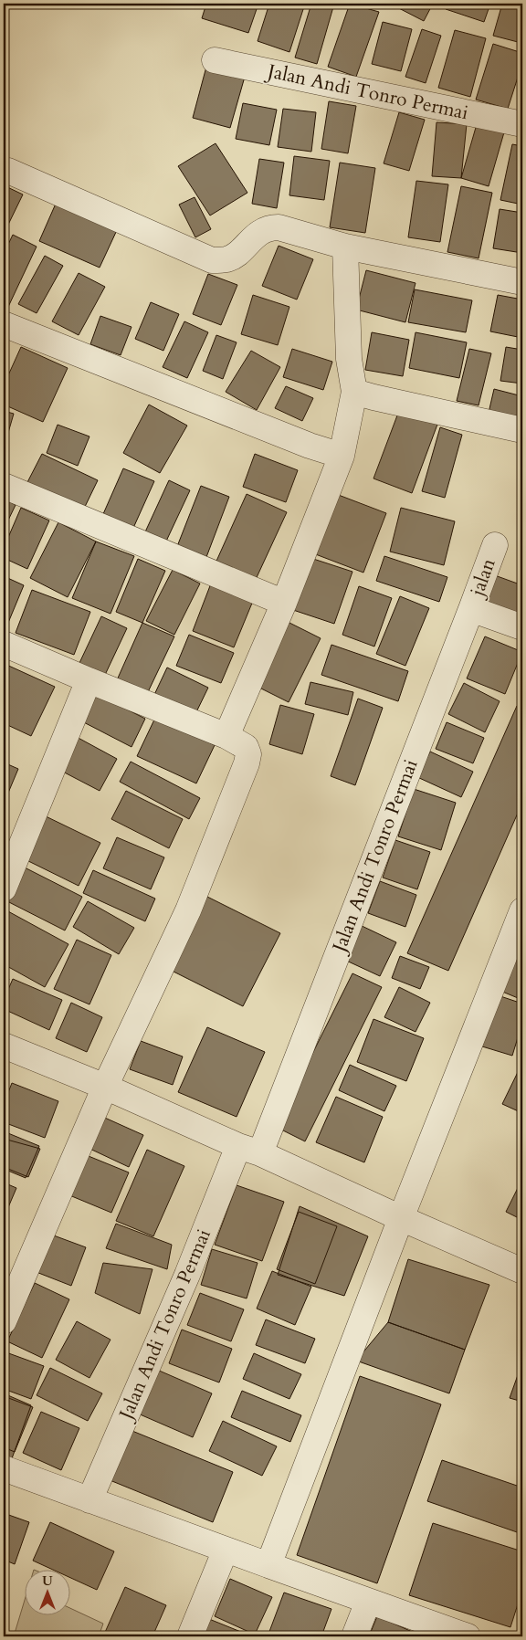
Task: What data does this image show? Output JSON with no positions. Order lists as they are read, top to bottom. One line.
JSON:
{"streets":{"street":["Jalan Andi Tonro Permai","jalan"]},"crossings":[["Jalan Andi Tonro Permai","jalan"]],"north":"top"}
